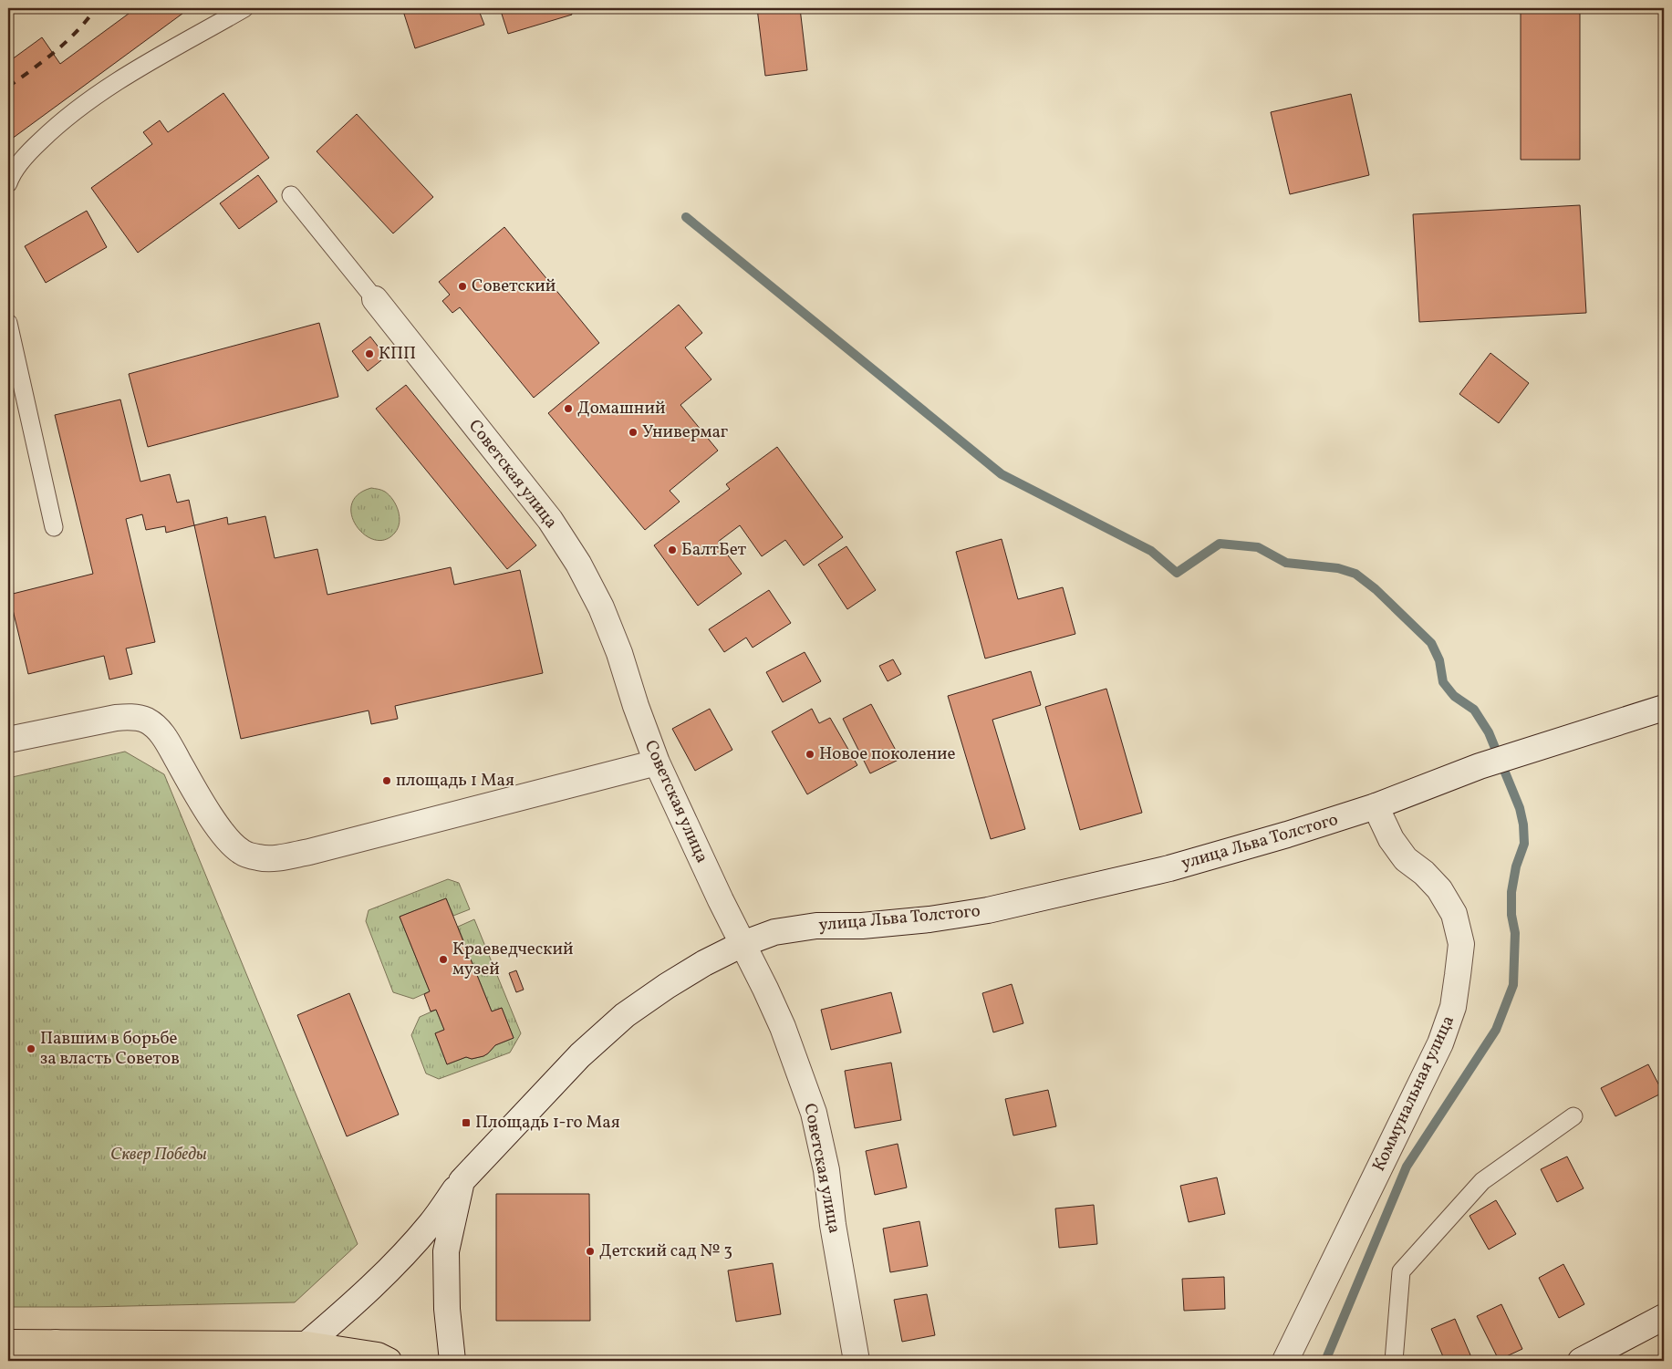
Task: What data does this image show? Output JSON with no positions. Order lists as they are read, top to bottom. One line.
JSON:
{"streets":{"street":["Советская улица","улица Льва Толстого","Коммунальная улица"]},"crossings":[["Советская улица","улица Льва Толстого"],["улица Льва Толстого","Коммунальная улица"]],"parks":["Сквер Победы"],"places":{"other":["Советский","КПП","Домашний","Универмаг","БалтБет","Новое поколение","площадь 1 Мая","Краеведческий музей","Павшим в борьбе за власть Советов","Детский сад № 3"],"transit":["Площадь 1-го Мая"]}}
